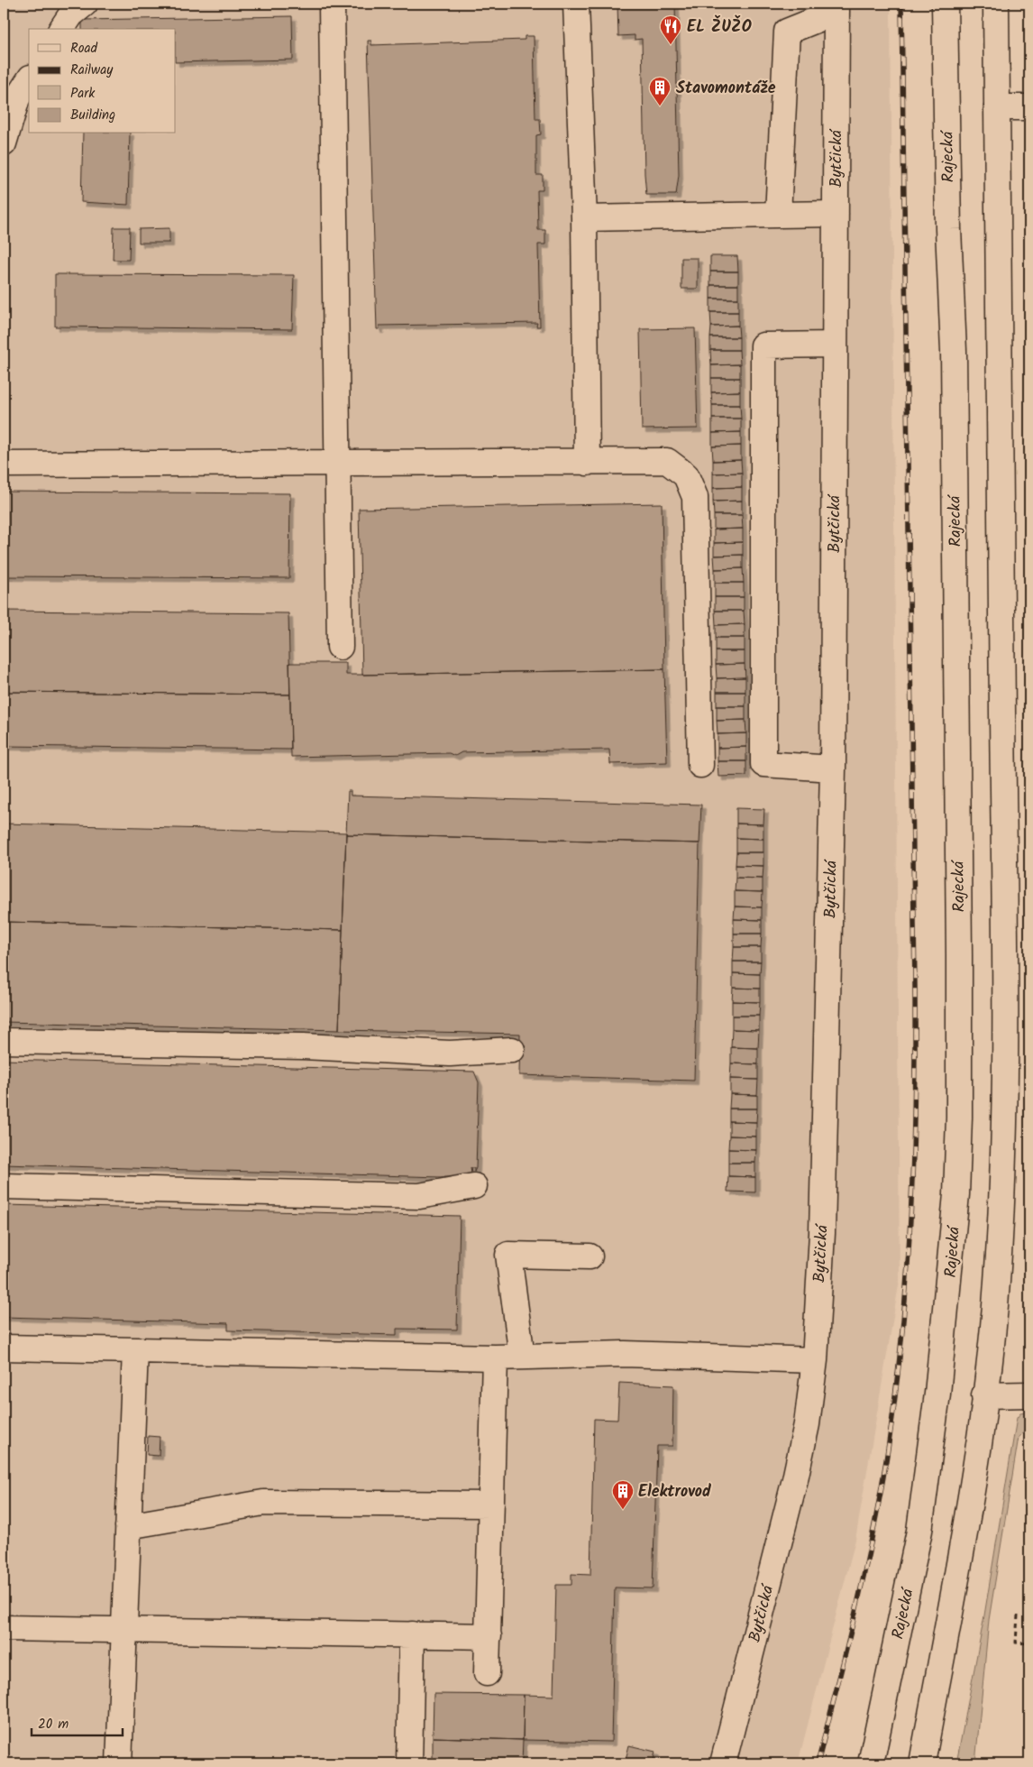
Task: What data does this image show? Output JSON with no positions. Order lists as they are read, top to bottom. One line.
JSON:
{"streets":{"main road":["Rajecká","Bytčická"]},"places":{"restaurant":["EL ŽUŽO"],"building":["Stavomontáže","Elektrovod"]},"legend":["Road","Railway","Park","Building"],"scale_bar":"20 m"}
